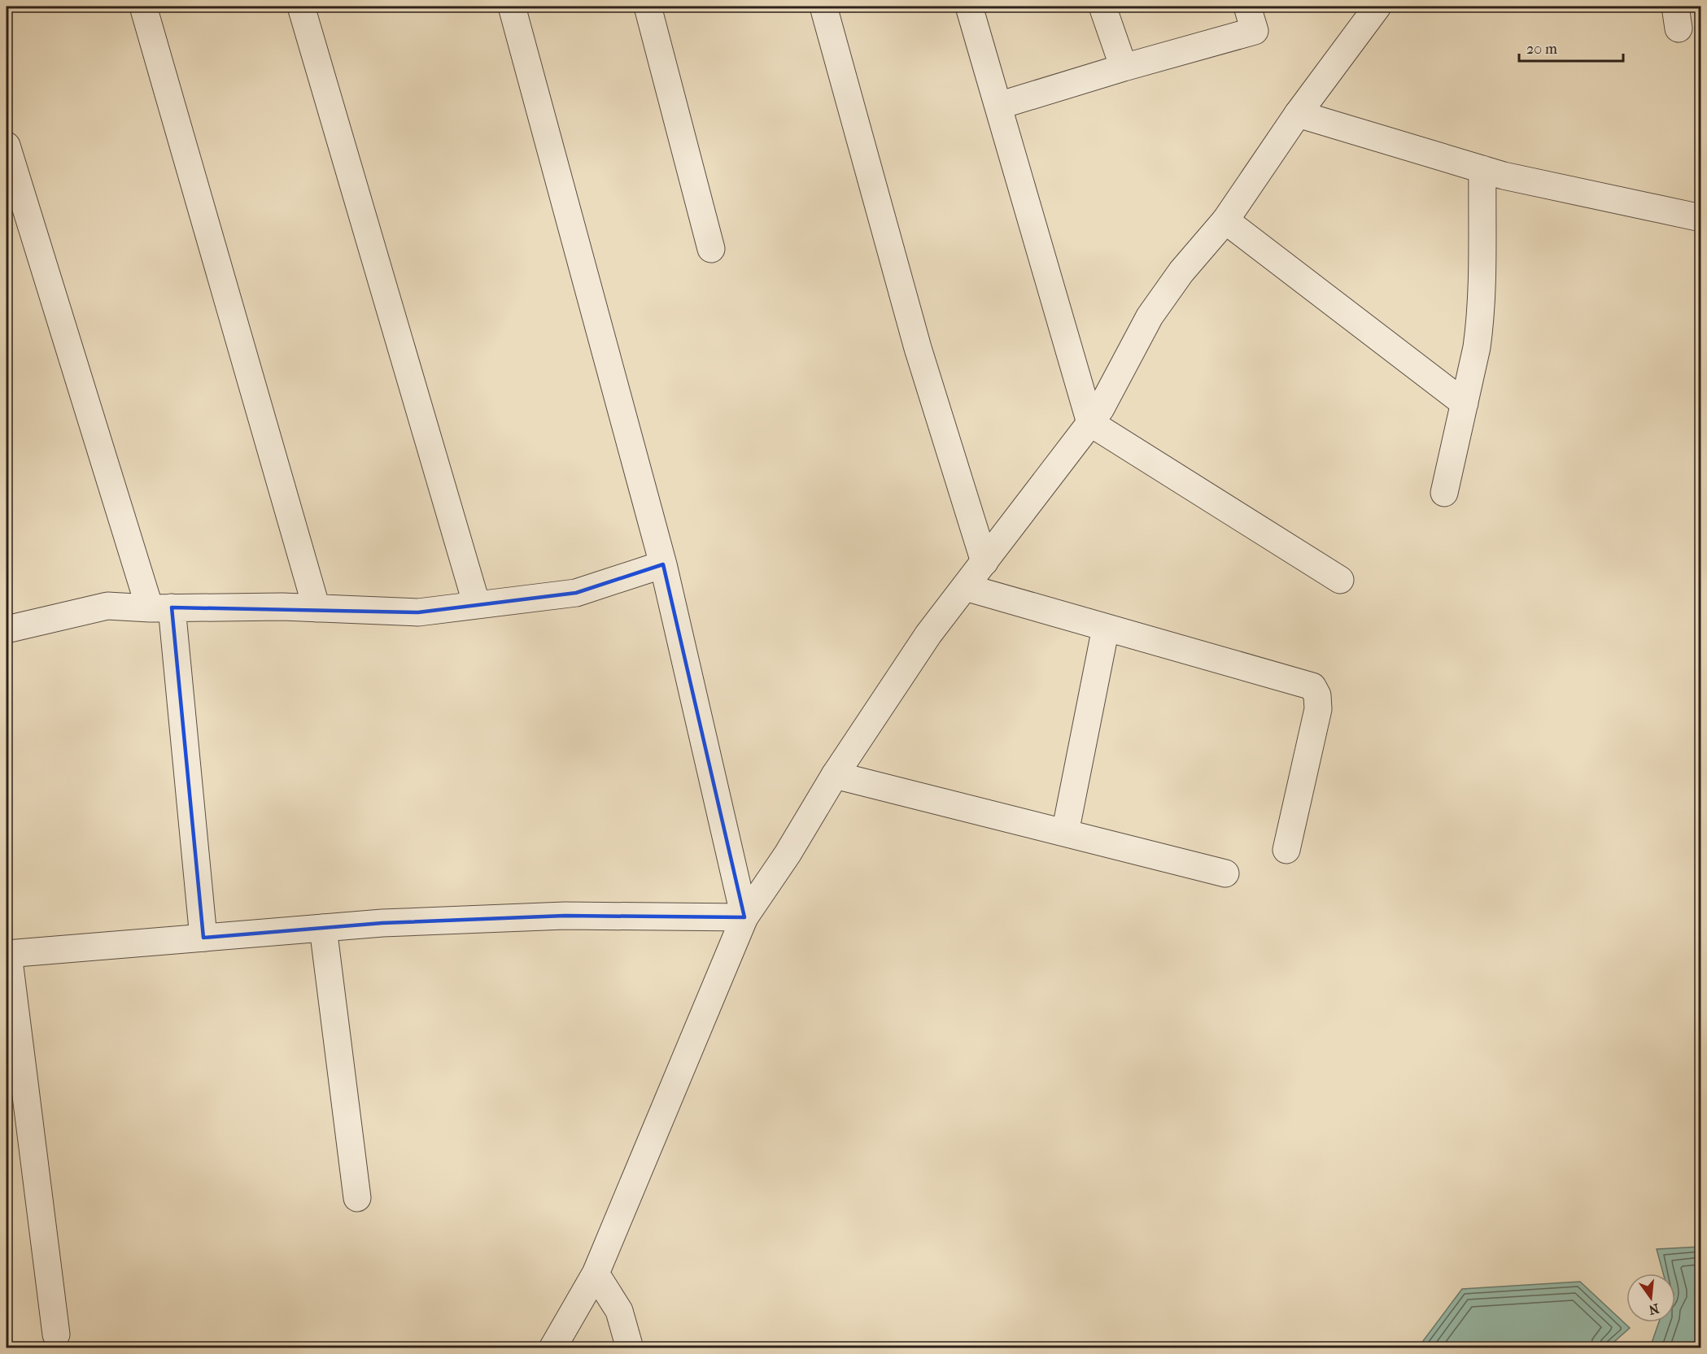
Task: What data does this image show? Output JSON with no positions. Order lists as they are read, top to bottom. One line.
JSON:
{"scale_bar":"20 m","north":"bottom"}
